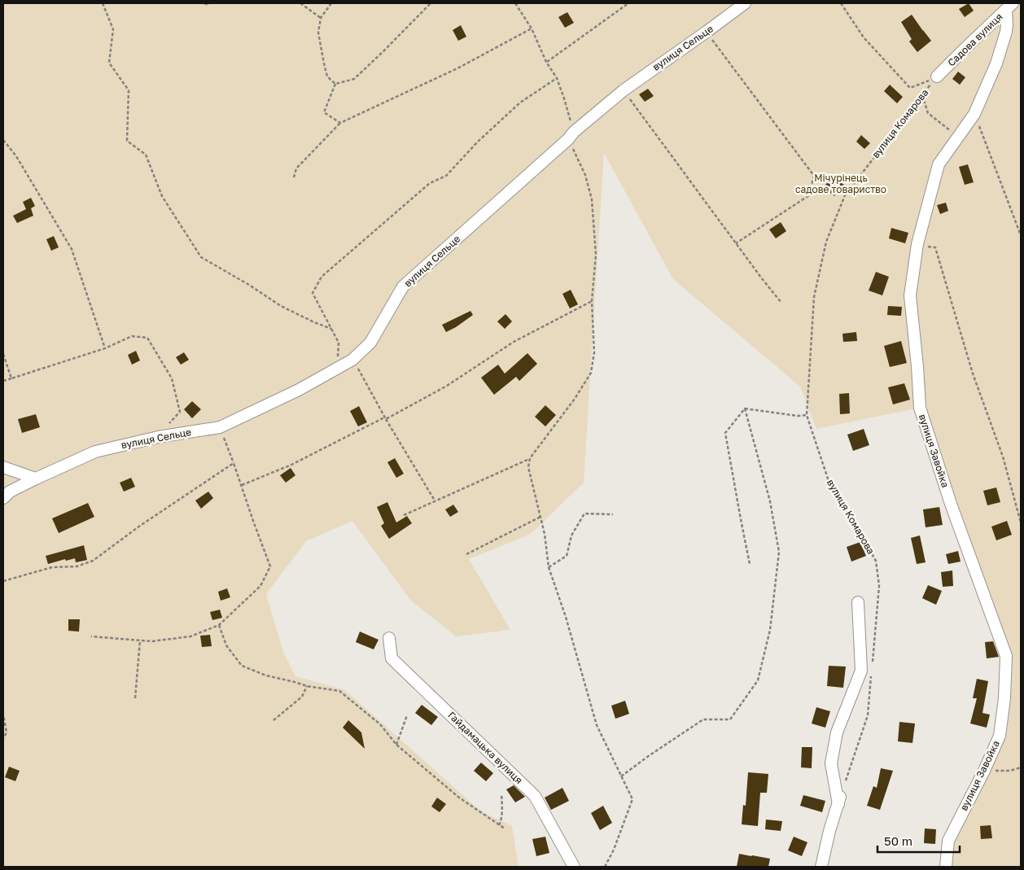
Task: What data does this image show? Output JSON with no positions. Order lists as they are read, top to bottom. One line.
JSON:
{"streets":{"street":["Садова вулиця","вулиця Сельце","вулиця Завойка","Гайдамацька вулиця"],"path":["вулиця Комарова"]},"crossings":[["Садова вулиця","вулиця Комарова"],["Садова вулиця","вулиця Завойка"]],"parks":["Мічурінець садове товариство"],"scale_bar":"50 m"}
